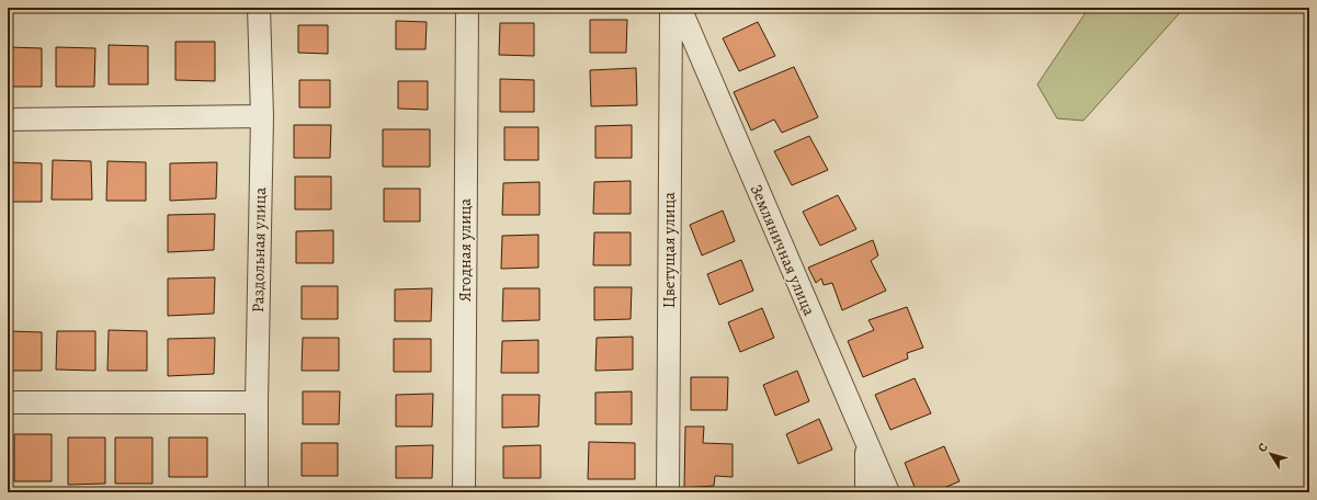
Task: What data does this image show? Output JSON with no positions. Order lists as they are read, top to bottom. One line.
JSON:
{"streets":{"street":["Раздольная улица","Ягодная улица","Цветущая улица","Земляничная улица"]},"north":"top left"}
